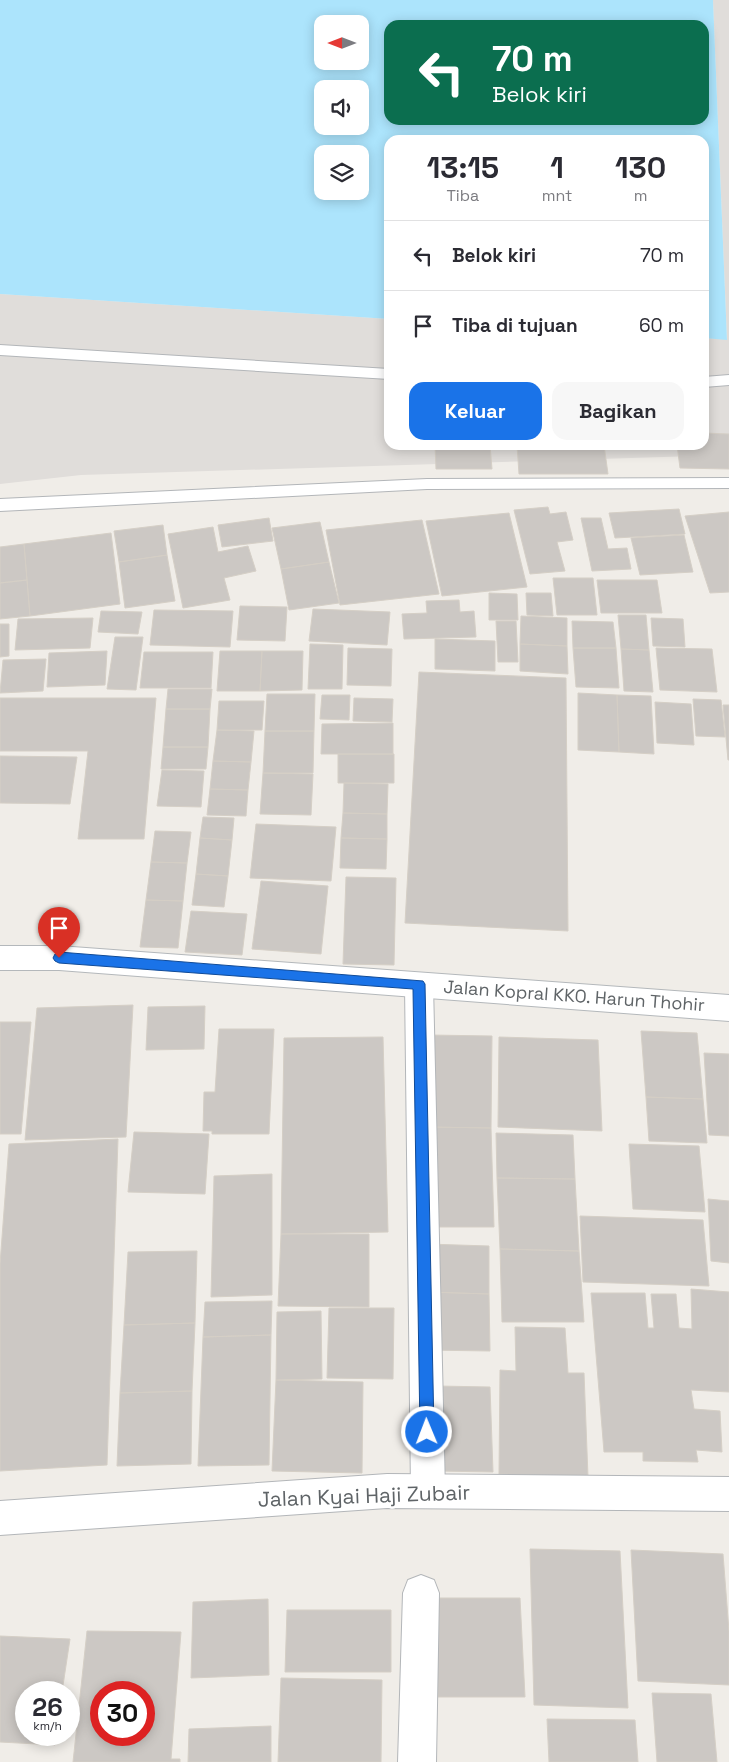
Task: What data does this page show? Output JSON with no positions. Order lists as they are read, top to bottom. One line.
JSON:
{"streets":{"street":["Jalan Kopral KKO. Harun Thohir","Jalan Kyai Haji Zubair"]},"north":"left","page":{"turn":["70 m","Belok kiri"],"eta":["13:15","Tiba","1","mnt","130","m"],"list":[{"name":"Belok kiri","value":"70 m"},{"name":"Tiba di tujuan","value":"60 m"}],"buttons":["Keluar","Bagikan"],"speed":"26 km/h","limit":"30"}}
